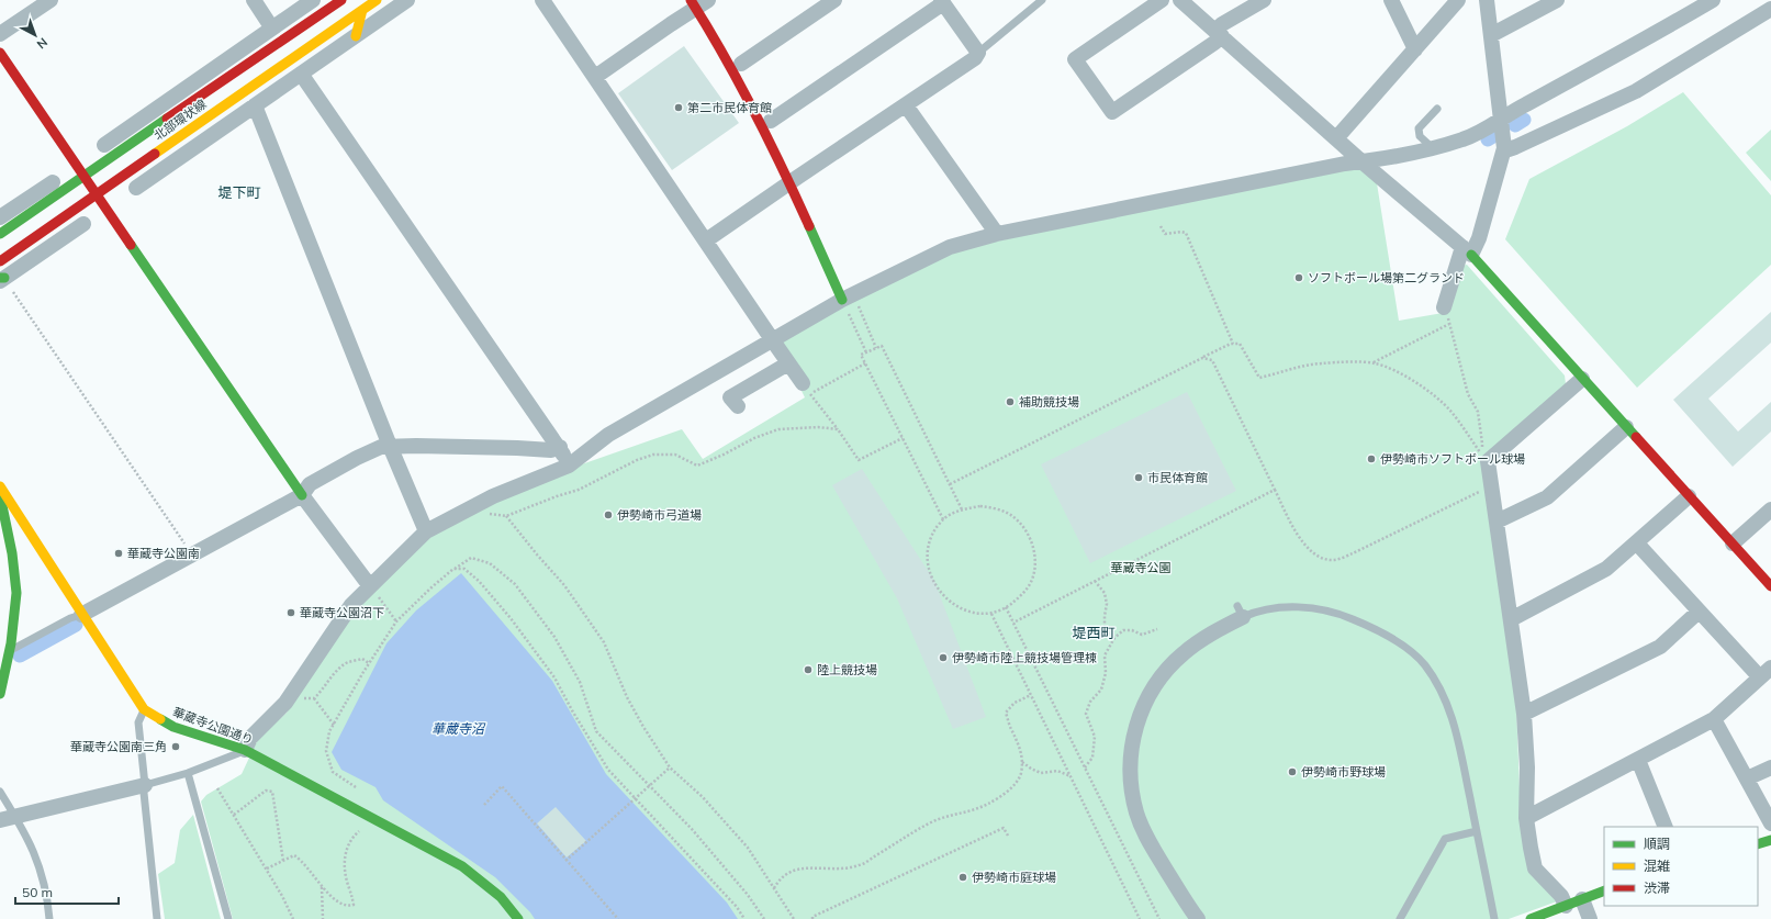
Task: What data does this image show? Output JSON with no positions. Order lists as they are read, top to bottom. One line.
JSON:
{"streets":{"street":["北部環状線","華蔵寺公園通り"]},"districts":["堤下町","堤西町"],"water":["華蔵寺沼"],"parks":["華蔵寺公園"],"places":["第二市民体育館","ソフトボール場第二グランド","補助競技場","伊勢崎市ソフトボール球場","市民体育館","伊勢崎市弓道場","華蔵寺公園南","華蔵寺公園沼下","伊勢崎市陸上競技場管理棟","陸上競技場","華蔵寺公園南三角","伊勢崎市野球場","伊勢崎市庭球場"],"legend":["順調","混雑","渋滞"],"scale_bar":"50 m","north":"bottom right"}
